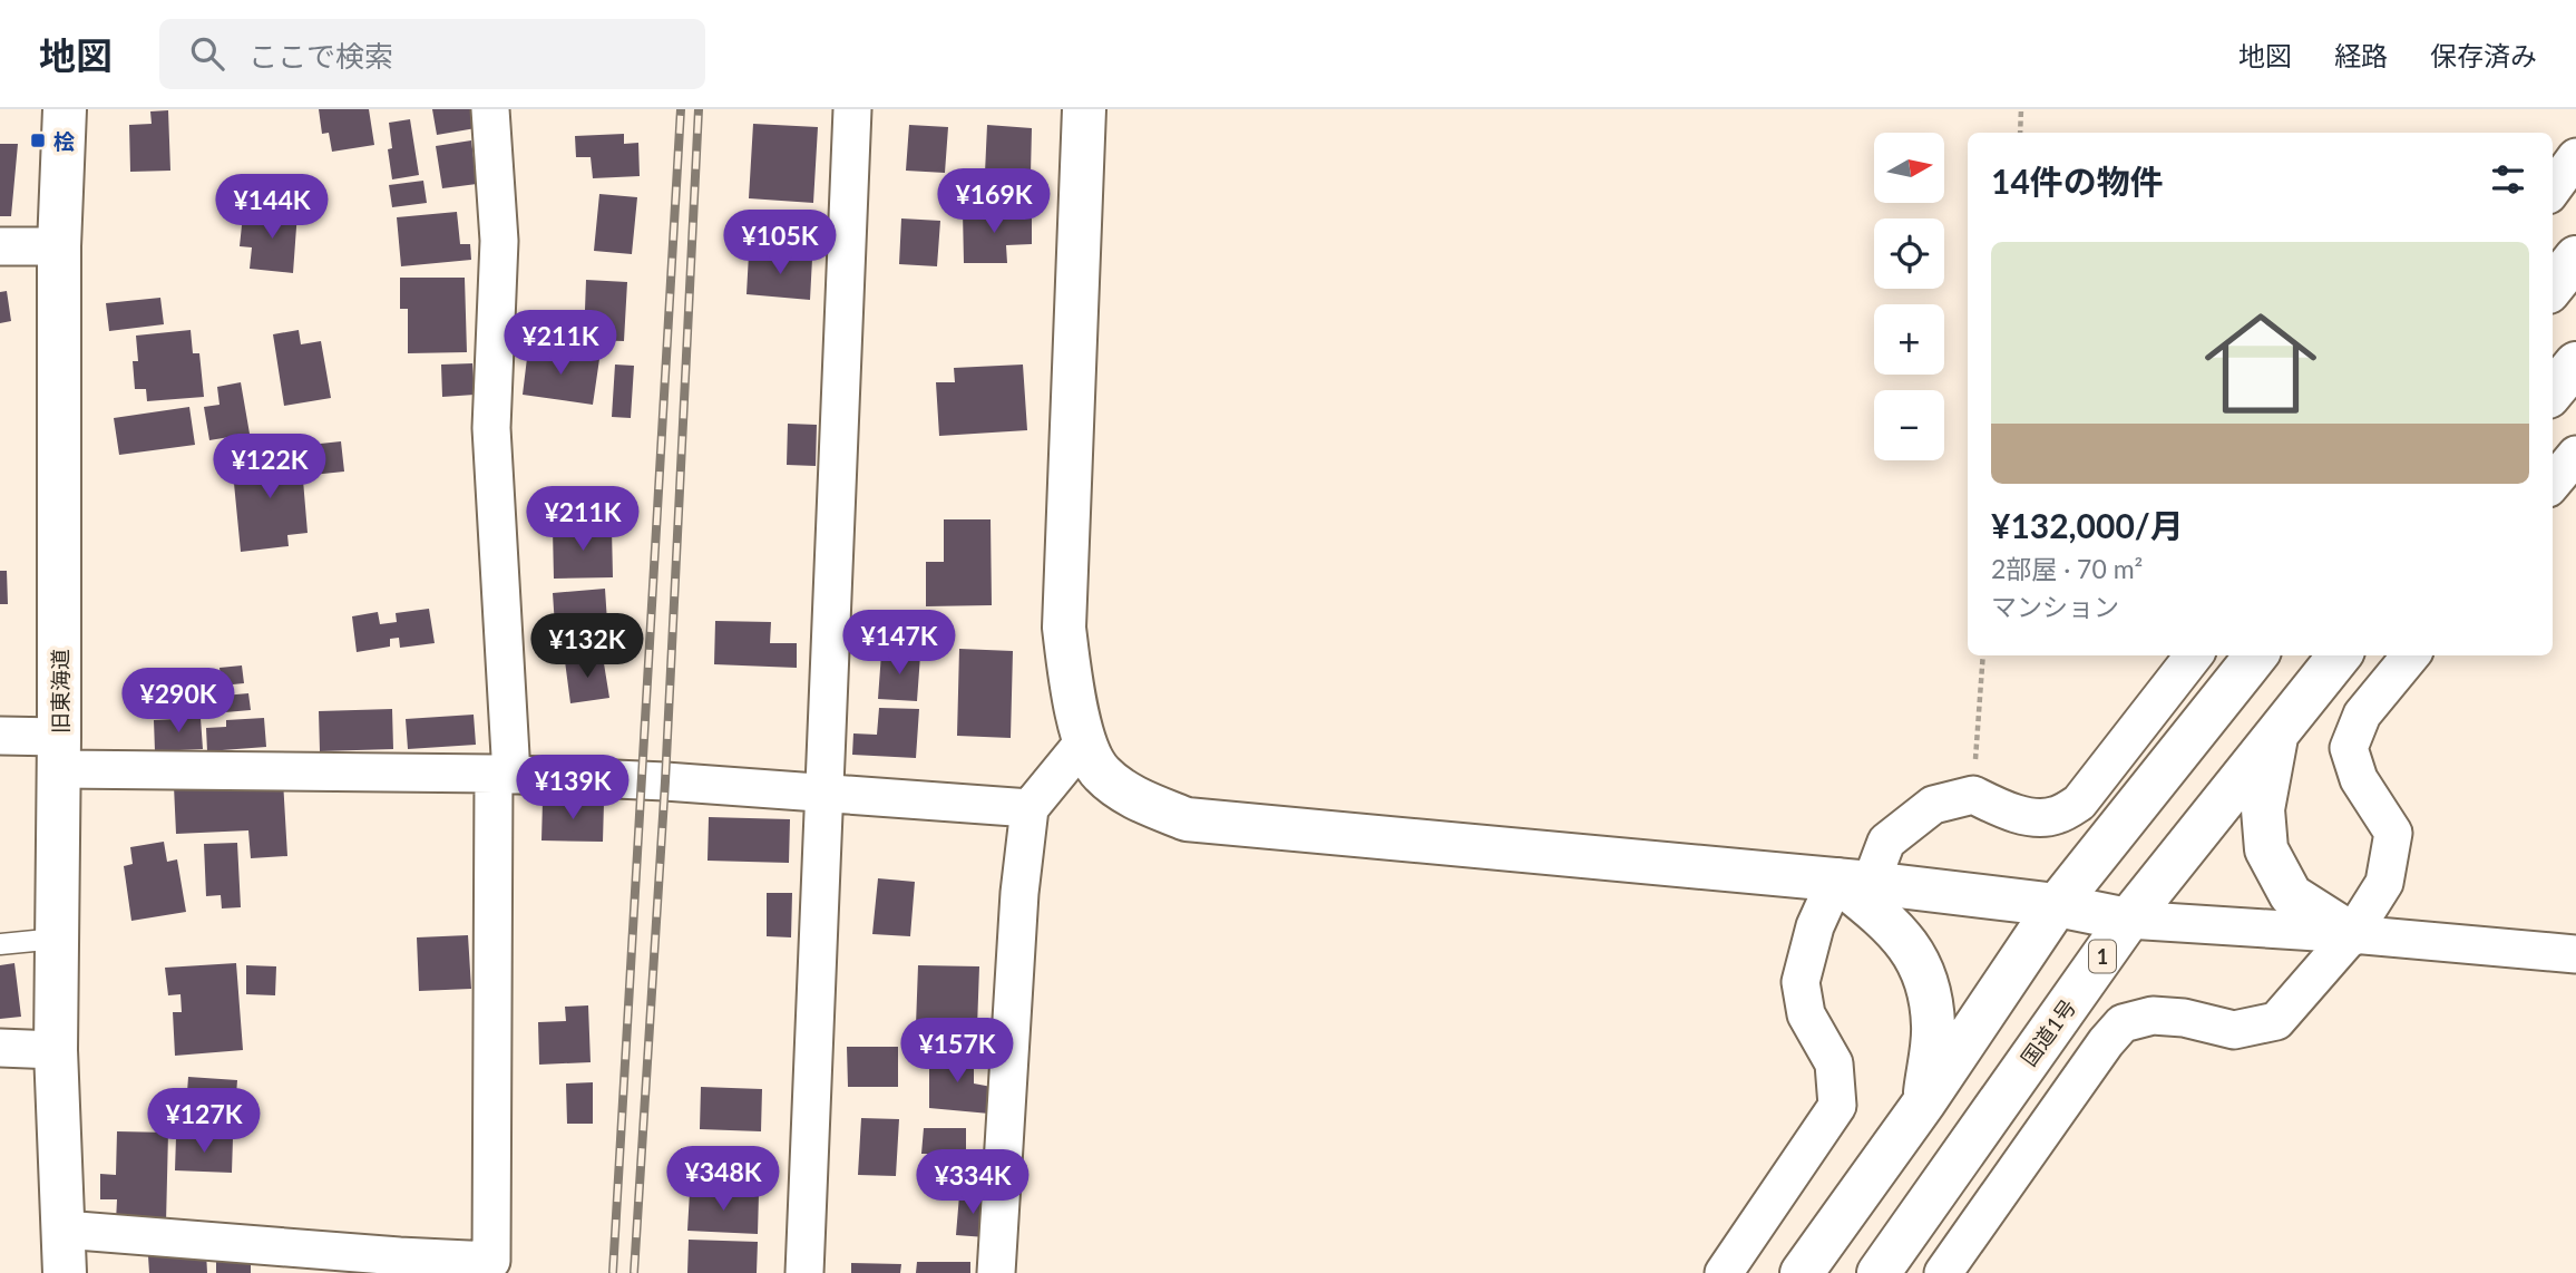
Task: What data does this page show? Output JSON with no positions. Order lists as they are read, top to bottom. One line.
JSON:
{"streets":{"main road":["旧東海道","1","国道1号"]},"places":{"transit":["桧"]},"north":"right","page":{"header":"地図","search":"ここで検索","nav":["地図","経路","保存済み"],"map_buttons":["+","−"],"heading":"14件の物件","price":["¥169K","¥144K","¥105K","¥211K","¥122K","¥211K","¥147K","¥132K","¥290K","¥139K","¥157K","¥127K","¥348K","¥334K"],"list":[{"name":"¥132,000/月","note":"2部屋 · 70 m² · マンション"}]}}
